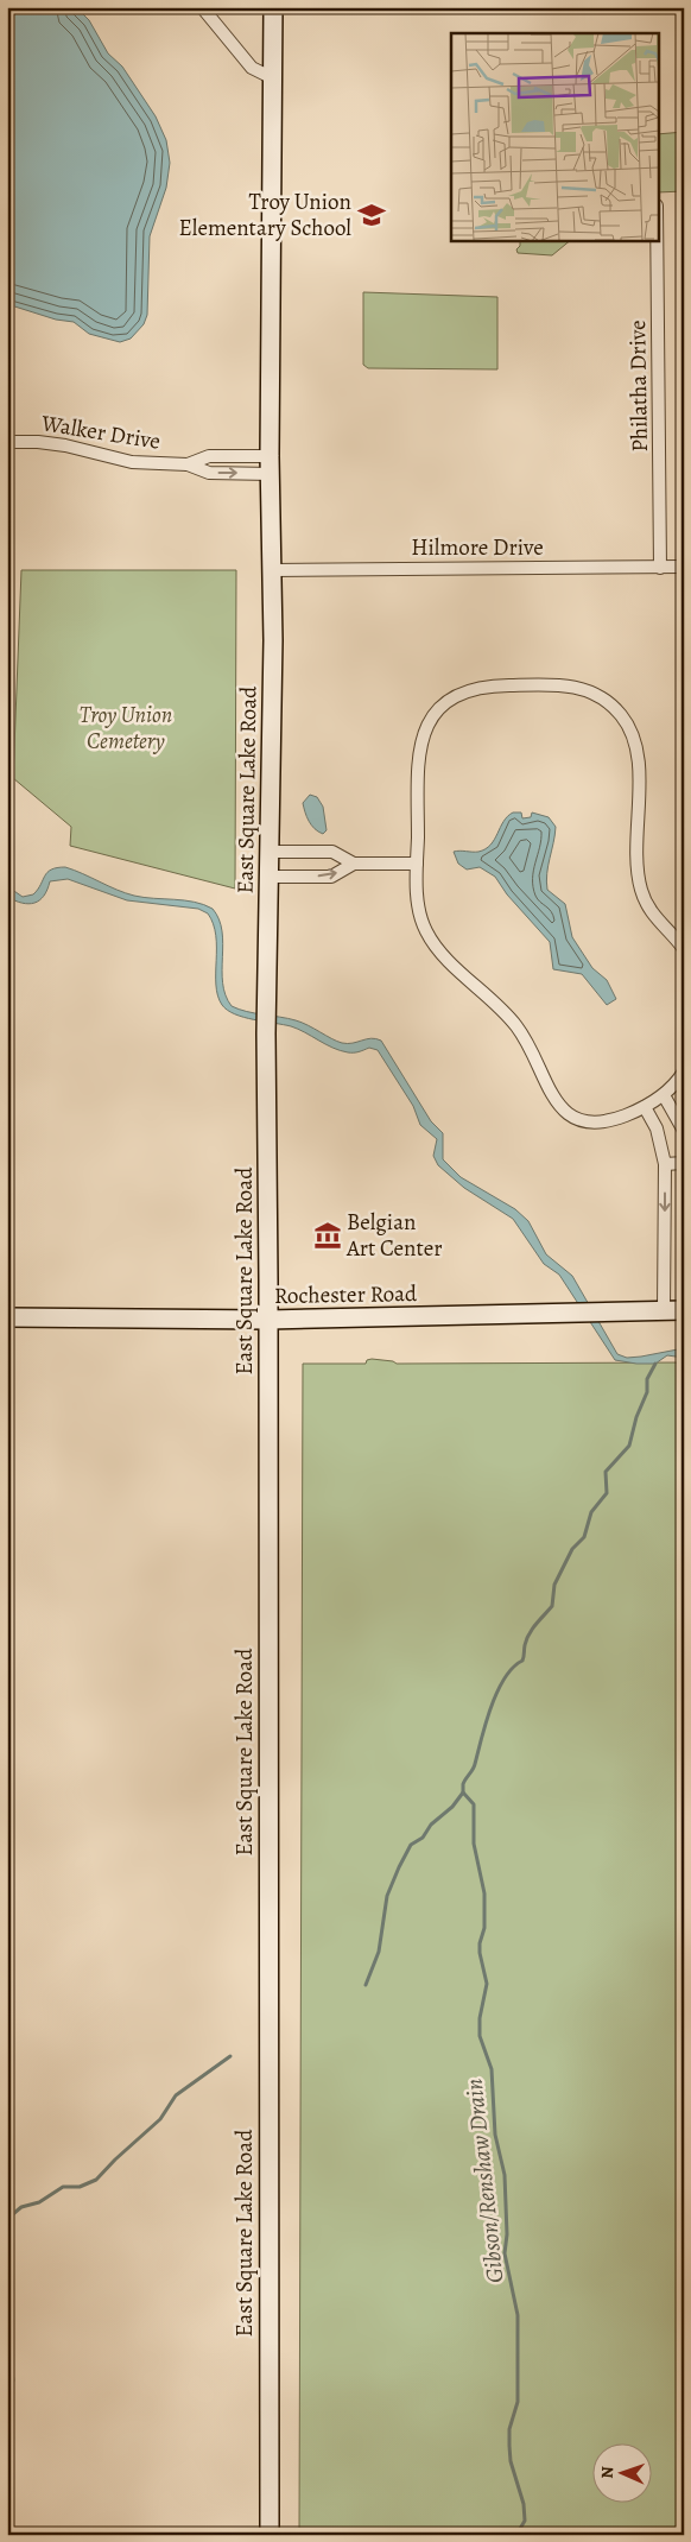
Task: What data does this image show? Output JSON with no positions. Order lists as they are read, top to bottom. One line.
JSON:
{"streets":{"main road":["East Square Lake Road","Rochester Road"],"street":["Philatha Drive","Walker Drive","Hilmore Drive"]},"crossings":[["Philatha Drive","Hilmore Drive"],["Walker Drive","East Square Lake Road"],["Hilmore Drive","East Square Lake Road"],["East Square Lake Road","Rochester Road"]],"water":["Gibson/Renshaw Drain"],"parks":["Troy Union Cemetery"],"places":{"school or university":["Troy Union Elementary School"],"museum":["Belgian Art Center"]},"north":"left"}
